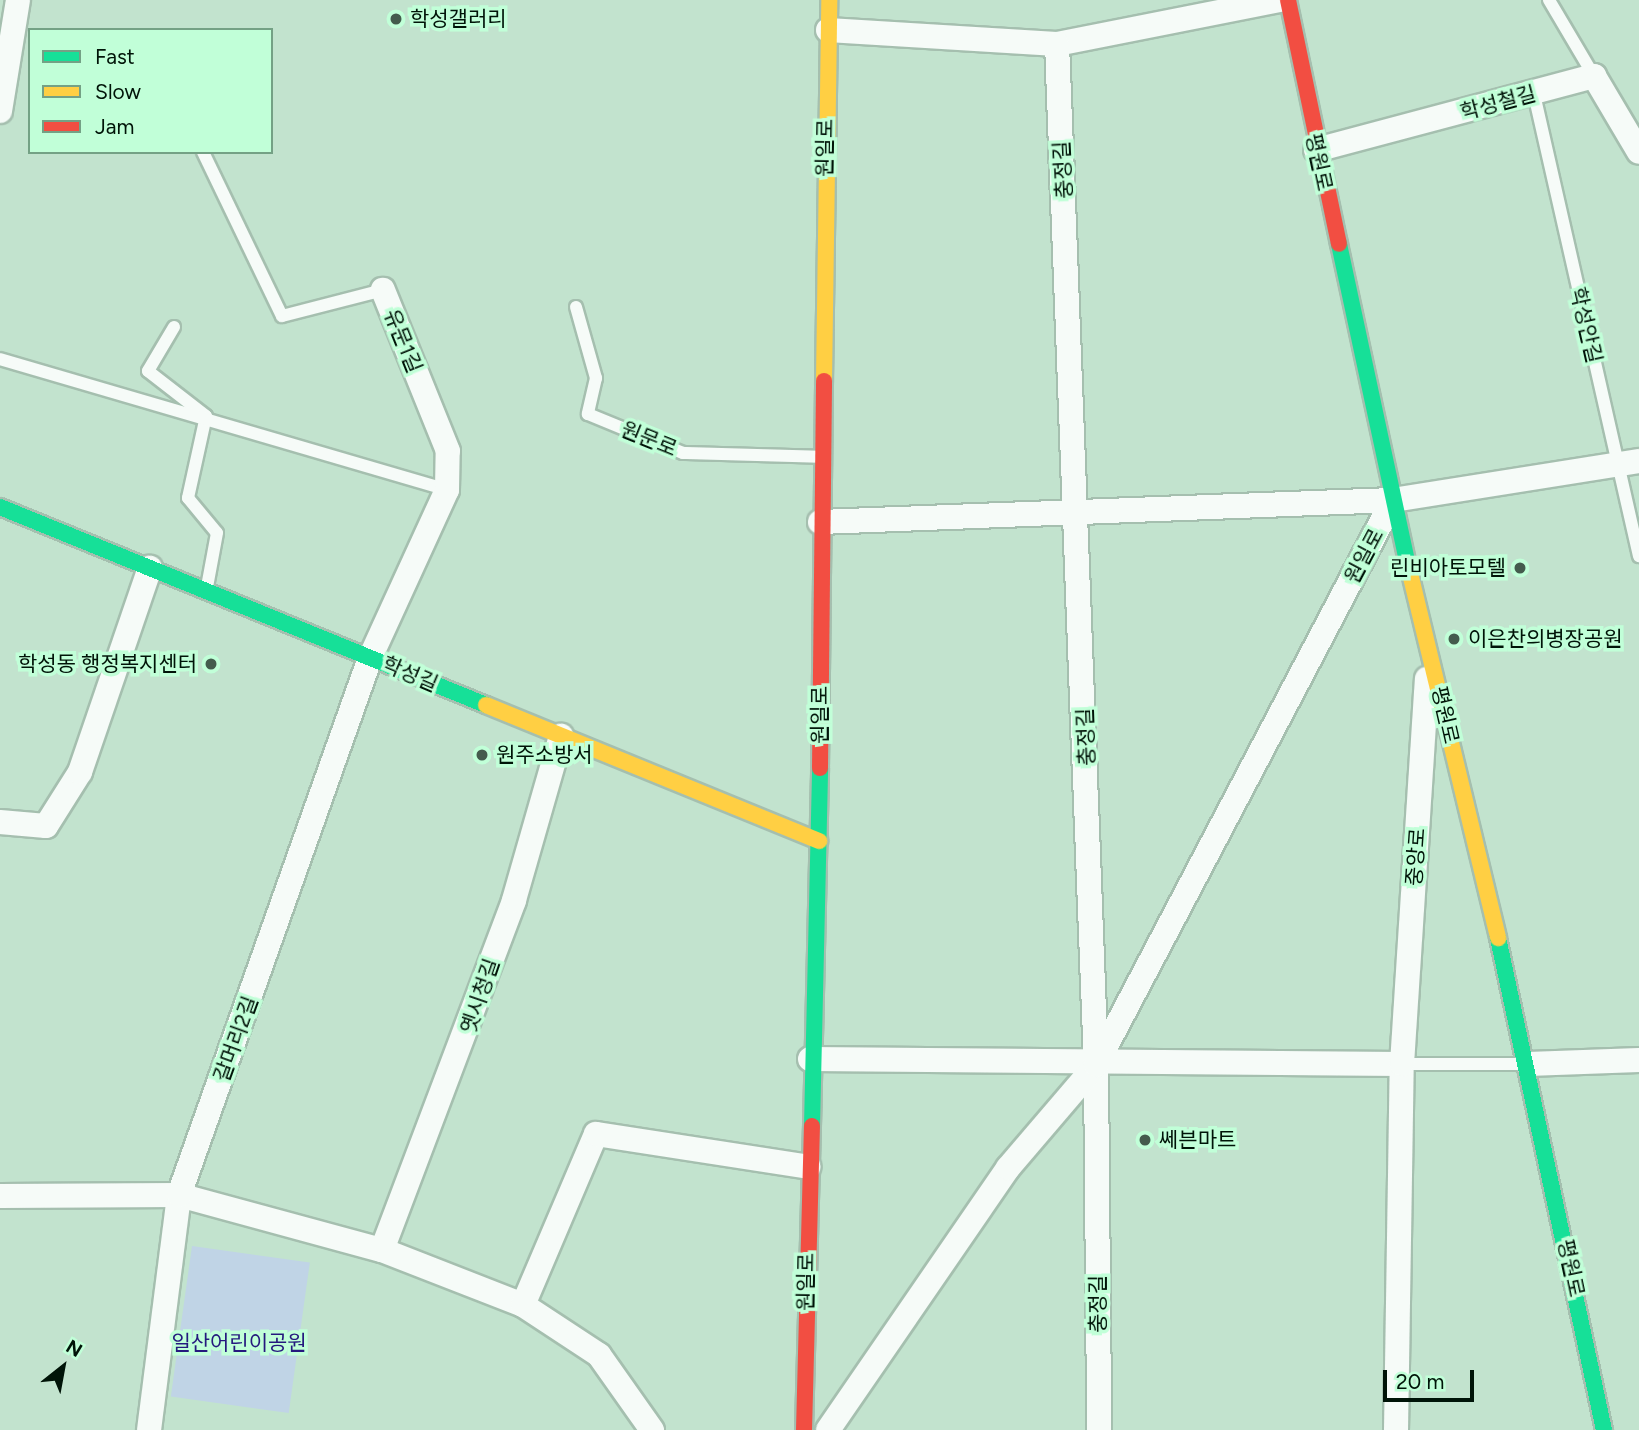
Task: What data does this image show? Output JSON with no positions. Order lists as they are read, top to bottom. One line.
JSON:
{"streets":{"main road":["원일로","평원로","학성길"],"street":["학성철길","충정길","유문1길","중앙로","옛시청길","갈머리2길"],"lane":["학성안길","원문로"]},"crossings":[["학성철길","평원로"],["학성철길","학성안길"],["원일로","평원로"],["원일로","충정길"],["원일로","원문로"],["원일로","학성길"],["평원로","중앙로"],["유문1길","학성길"],["유문1길","갈머리2길"],["학성길","옛시청길"],["학성길","갈머리2길"]],"parks":["일산어린이공원"],"places":["학성갤러리","린비아토모텔","이은찬의병장공원","학성동 행정복지센터","원주소방서","쎄븐마트"],"legend":["Fast","Slow","Jam"],"scale_bar":"20 m","north":"top right"}
